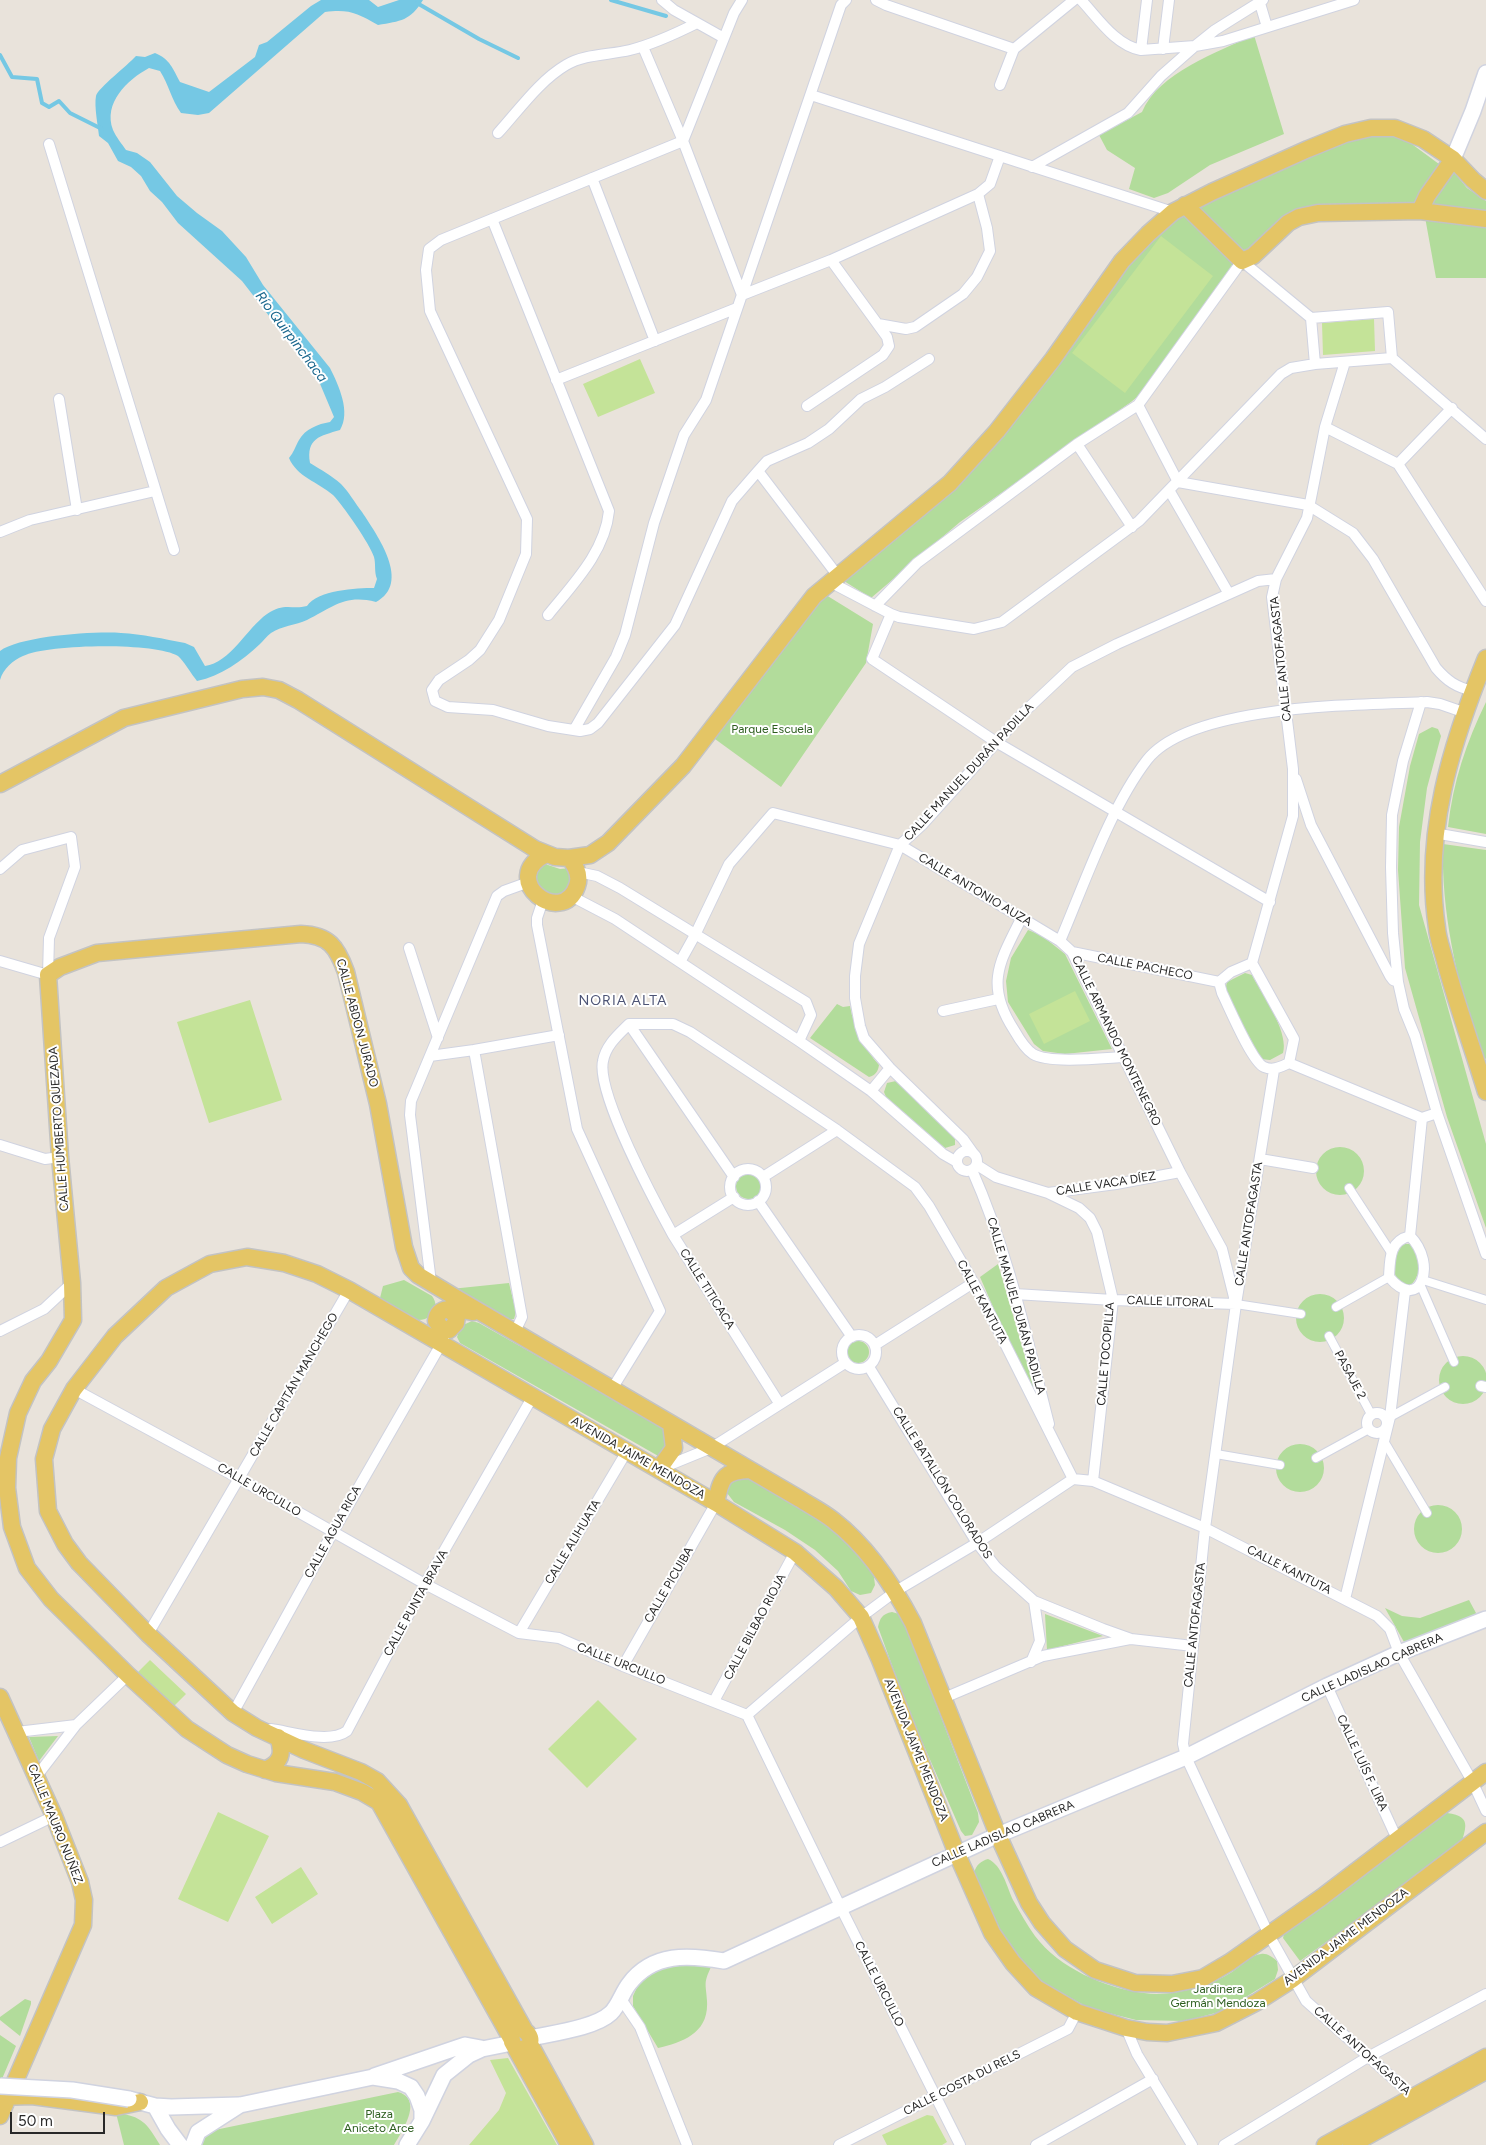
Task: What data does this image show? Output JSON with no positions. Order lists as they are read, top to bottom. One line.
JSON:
{"streets":{"main road":["CALLE ABDON JURADO","CALLE HUMBERTO QUEZADA","AVENIDA JAIME MENDOZA","CALLE LADISLAO CABRERA","CALLE MAURO NUÑEZ"],"street":["CALLE ANTOFAGASTA","CALLE MANUEL DURÁN PADILLA","CALLE ANTONIO AUZA","CALLE PACHECO","CALLE ARMANDO MONTENEGRO","CALLE VACA DÍEZ","CALLE TITICACA","CALLE KANTUTA","CALLE LITORAL","CALLE TOCOPILLA","PASAJE 2","CALLE CAPITÁN MANCHEGO","CALLE BATALLÓN COLORADOS","CALLE URCULLO","CALLE AGUA RICA","CALLE ALIHUATA","CALLE PICUIBA","CALLE PUNTA BRAVA","CALLE BILBAO RIOJA","CALLE LUÍS F. LIRA","CALLE COSTA DU RELS"]},"crossings":[["CALLE ANTOFAGASTA","CALLE MANUEL DURÁN PADILLA"],["CALLE ANTOFAGASTA","CALLE ARMANDO MONTENEGRO"],["CALLE ANTOFAGASTA","CALLE KANTUTA"],["CALLE ANTOFAGASTA","CALLE LITORAL"],["CALLE ANTOFAGASTA","AVENIDA JAIME MENDOZA"],["CALLE ANTOFAGASTA","CALLE BATALLÓN COLORADOS"],["CALLE ANTOFAGASTA","CALLE LADISLAO CABRERA"],["CALLE MANUEL DURÁN PADILLA","CALLE ANTONIO AUZA"],["CALLE MANUEL DURÁN PADILLA","CALLE VACA DÍEZ"],["CALLE MANUEL DURÁN PADILLA","CALLE KANTUTA"],["CALLE MANUEL DURÁN PADILLA","CALLE LITORAL"],["CALLE ANTONIO AUZA","CALLE ARMANDO MONTENEGRO"],["CALLE PACHECO","CALLE ARMANDO MONTENEGRO"],["CALLE ABDON JURADO","CALLE HUMBERTO QUEZADA"],["CALLE ABDON JURADO","AVENIDA JAIME MENDOZA"],["CALLE ABDON JURADO","CALLE AGUA RICA"],["CALLE ARMANDO MONTENEGRO","CALLE VACA DÍEZ"],["CALLE ARMANDO MONTENEGRO","CALLE LITORAL"],["CALLE HUMBERTO QUEZADA","AVENIDA JAIME MENDOZA"],["CALLE VACA DÍEZ","CALLE TOCOPILLA"],["CALLE KANTUTA","CALLE TOCOPILLA"],["CALLE KANTUTA","AVENIDA JAIME MENDOZA"],["CALLE KANTUTA","CALLE LADISLAO CABRERA"],["CALLE LITORAL","CALLE TOCOPILLA"],["CALLE CAPITÁN MANCHEGO","AVENIDA JAIME MENDOZA"],["CALLE CAPITÁN MANCHEGO","CALLE URCULLO"],["AVENIDA JAIME MENDOZA","CALLE URCULLO"],["AVENIDA JAIME MENDOZA","CALLE AGUA RICA"],["AVENIDA JAIME MENDOZA","CALLE ALIHUATA"],["AVENIDA JAIME MENDOZA","CALLE PICUIBA"],["AVENIDA JAIME MENDOZA","CALLE PUNTA BRAVA"],["AVENIDA JAIME MENDOZA","CALLE BILBAO RIOJA"],["AVENIDA JAIME MENDOZA","CALLE LADISLAO CABRERA"],["AVENIDA JAIME MENDOZA","CALLE LUÍS F. LIRA"],["AVENIDA JAIME MENDOZA","CALLE COSTA DU RELS"],["CALLE URCULLO","CALLE AGUA RICA"],["CALLE URCULLO","CALLE ALIHUATA"],["CALLE URCULLO","CALLE PICUIBA"],["CALLE URCULLO","CALLE PUNTA BRAVA"],["CALLE URCULLO","CALLE BILBAO RIOJA"],["CALLE URCULLO","CALLE LADISLAO CABRERA"],["CALLE URCULLO","CALLE COSTA DU RELS"],["CALLE LADISLAO CABRERA","CALLE LUÍS F. LIRA"]],"districts":["NORIA ALTA"],"water":["Río Quirpinchaca"],"parks":["Parque Escuela","Jardinera Germán Mendoza","Plaza Aniceto Arce"],"scale_bar":"50 m"}
